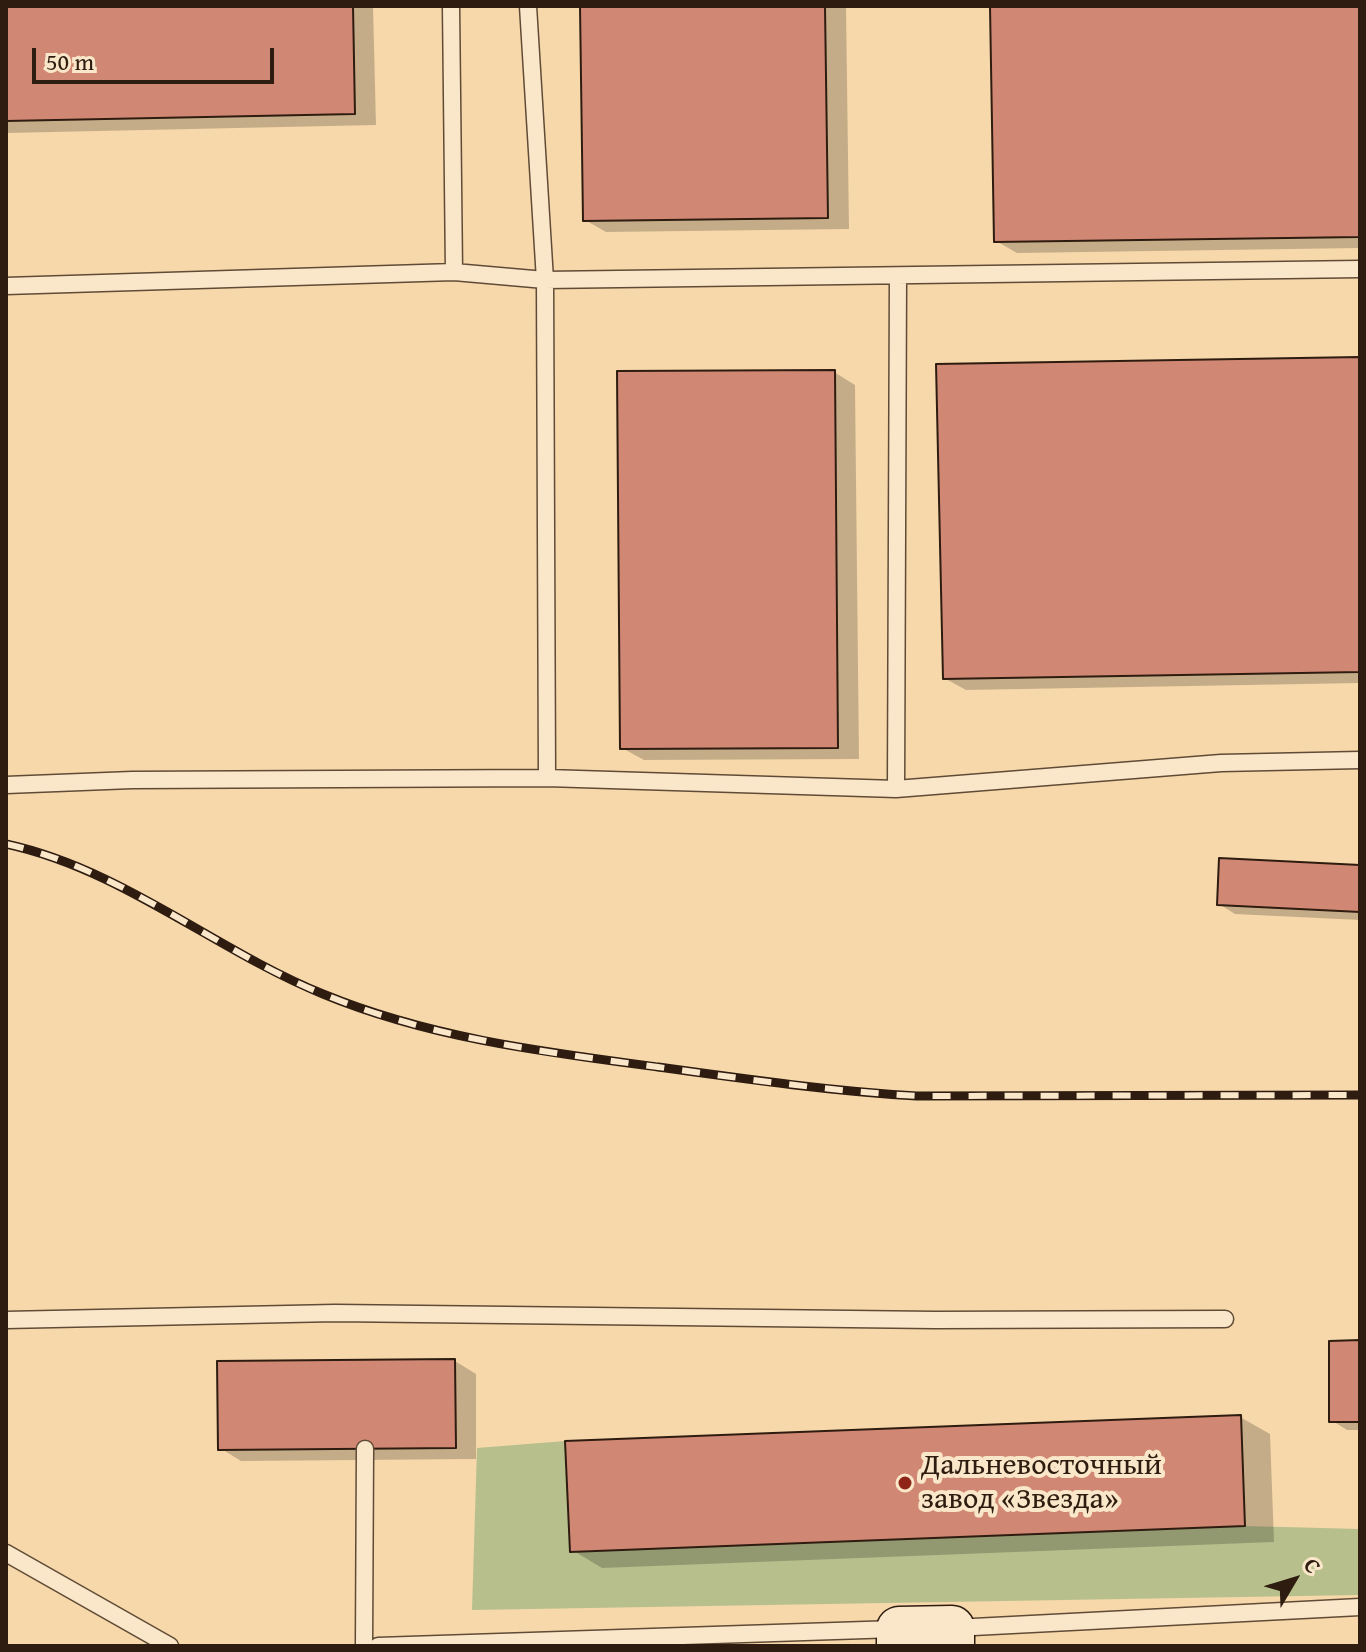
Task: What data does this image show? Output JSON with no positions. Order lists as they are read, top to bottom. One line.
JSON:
{"places":["Дальневосточный завод «Звезда»"],"scale_bar":"50 m","north":"top right"}
